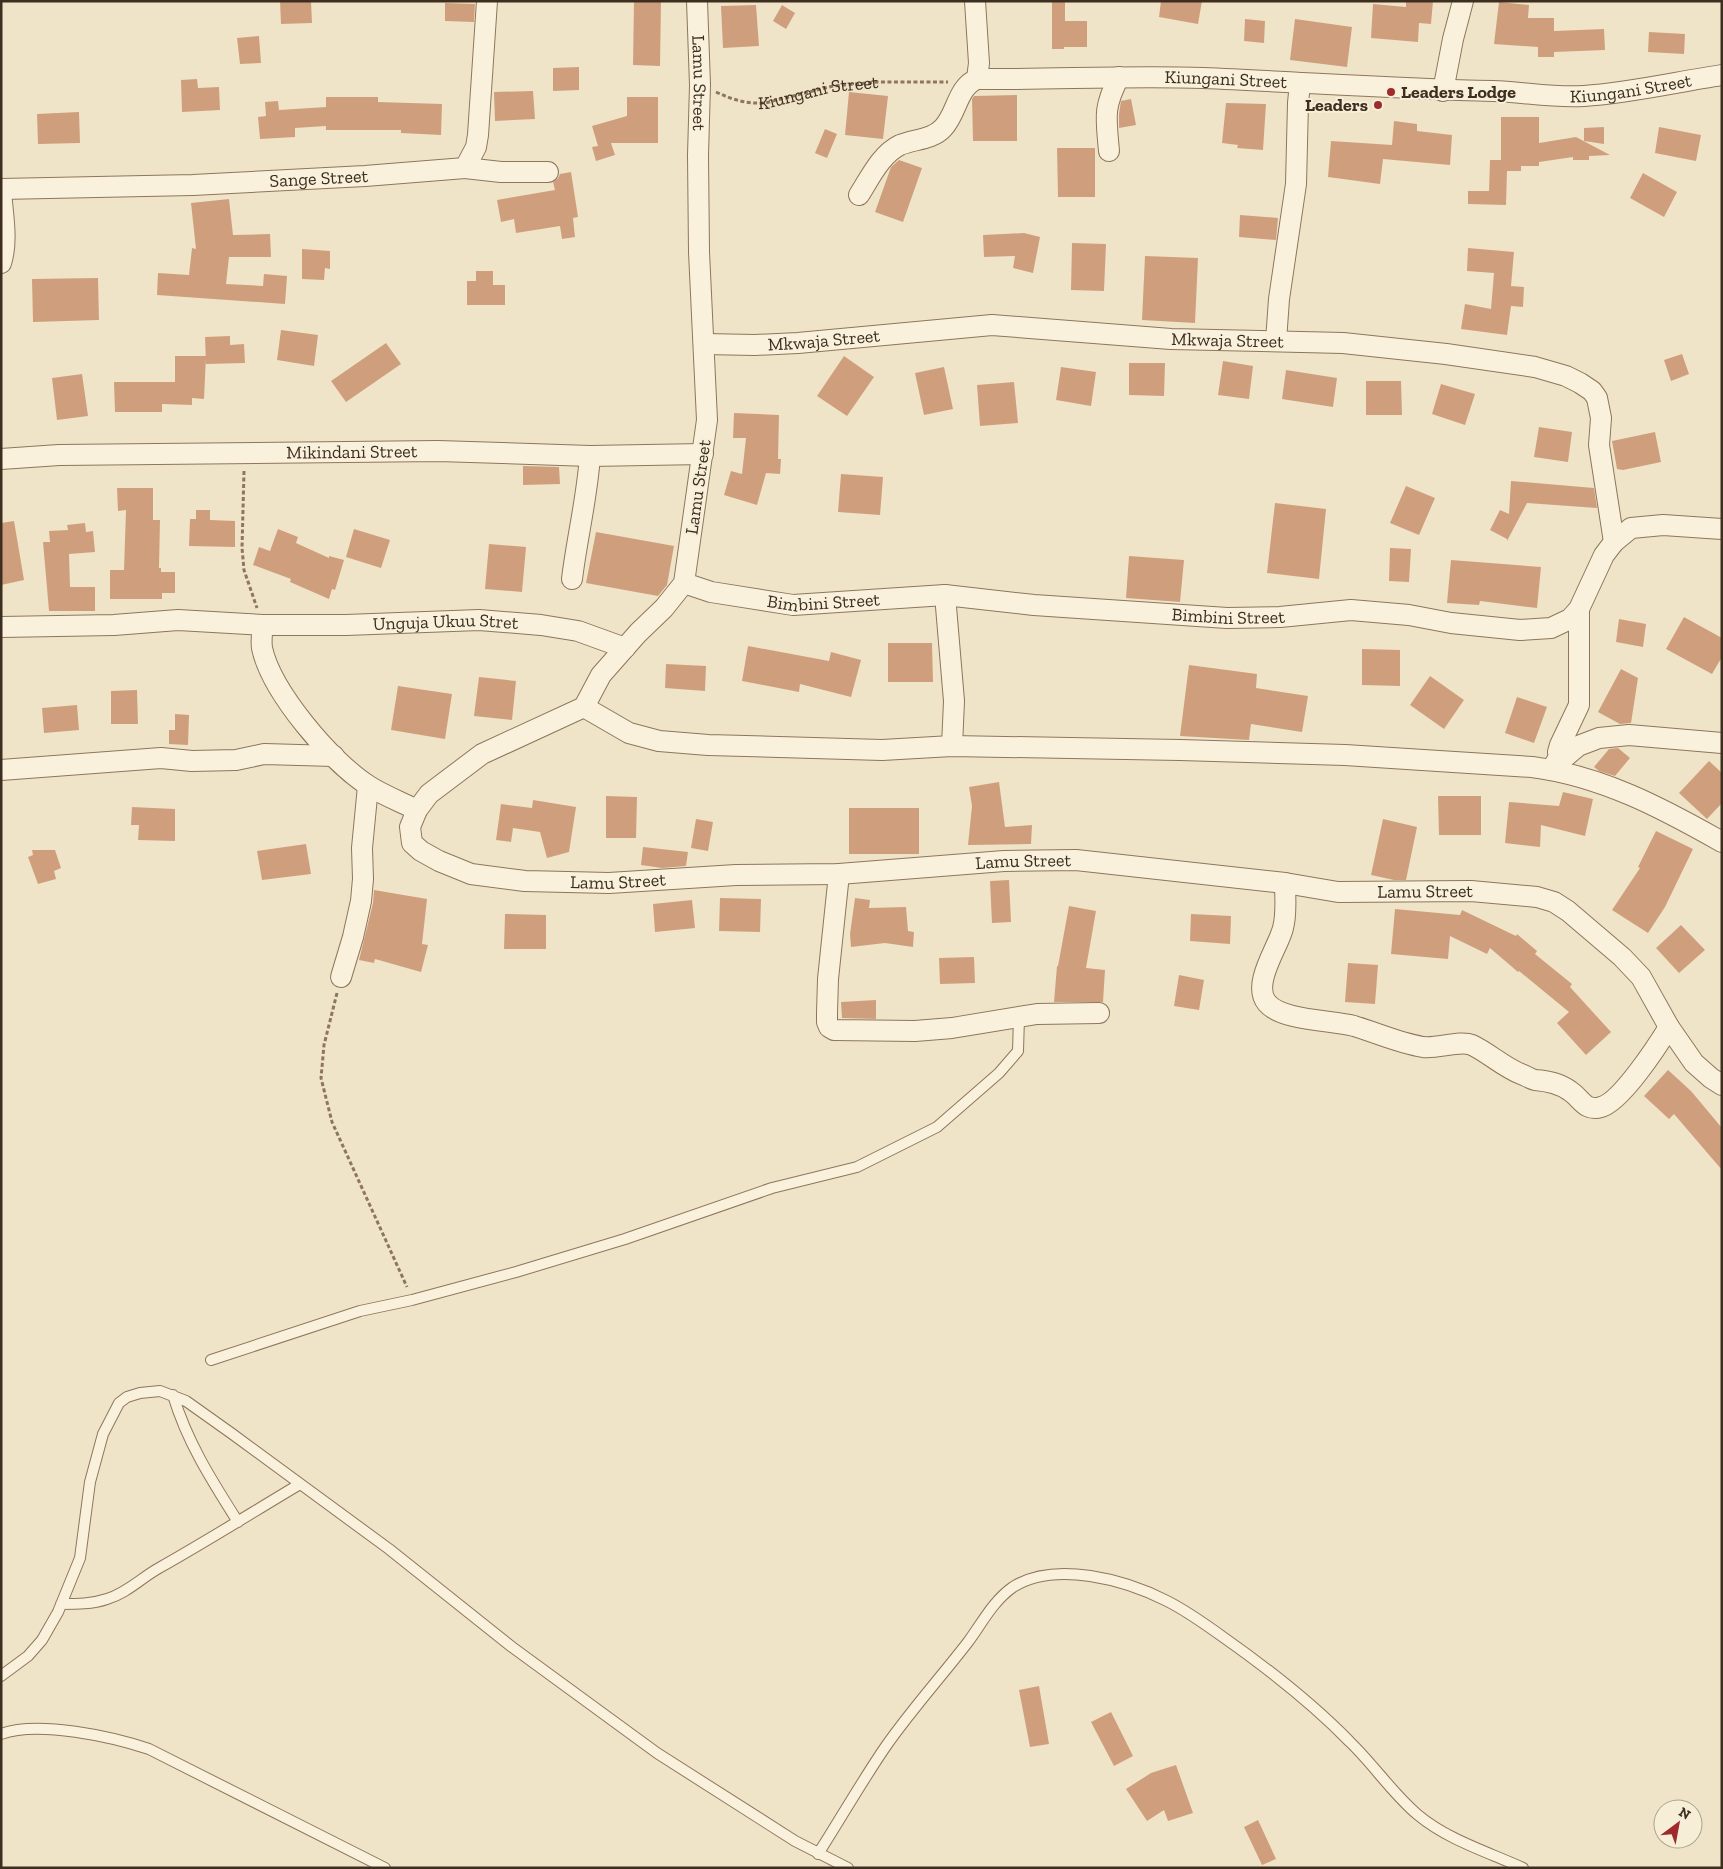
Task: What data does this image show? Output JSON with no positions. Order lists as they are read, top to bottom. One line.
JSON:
{"streets":{"street":["Kiungani Street","Lamu Street","Sange Street","Mkwaja Street","Mikindani Street","Bimbini Street","Unguja Ukuu Stret"]},"crossings":[["Kiungani Street","Lamu Street"],["Lamu Street","Mkwaja Street"],["Lamu Street","Mikindani Street"],["Lamu Street","Bimbini Street"],["Mkwaja Street","Bimbini Street"]],"places":["Leaders Lodge","Leaders"],"north":"top right"}
